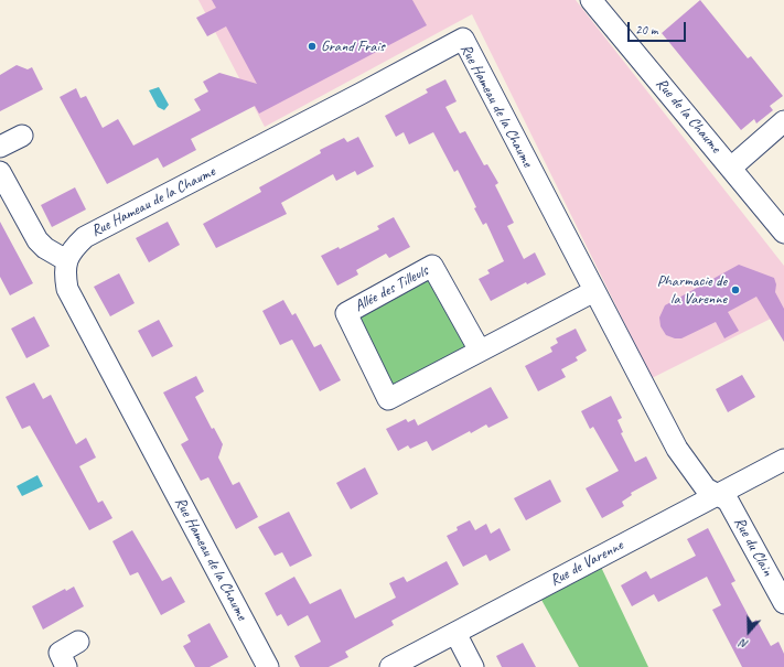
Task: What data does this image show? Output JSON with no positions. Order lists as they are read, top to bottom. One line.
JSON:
{"streets":{"street":["Rue Hameau de la Chaume","Rue de la Chaume","Allée des Tilleuls","Rue du Clain","Rue de Varenne"]},"crossings":[["Rue Hameau de la Chaume","Allée des Tilleuls"],["Rue Hameau de la Chaume","Rue du Clain"],["Rue Hameau de la Chaume","Rue de Varenne"],["Rue du Clain","Rue de Varenne"]],"places":["Grand Frais","Pharmacie de la Varenne"],"scale_bar":"20 m","north":"bottom"}
